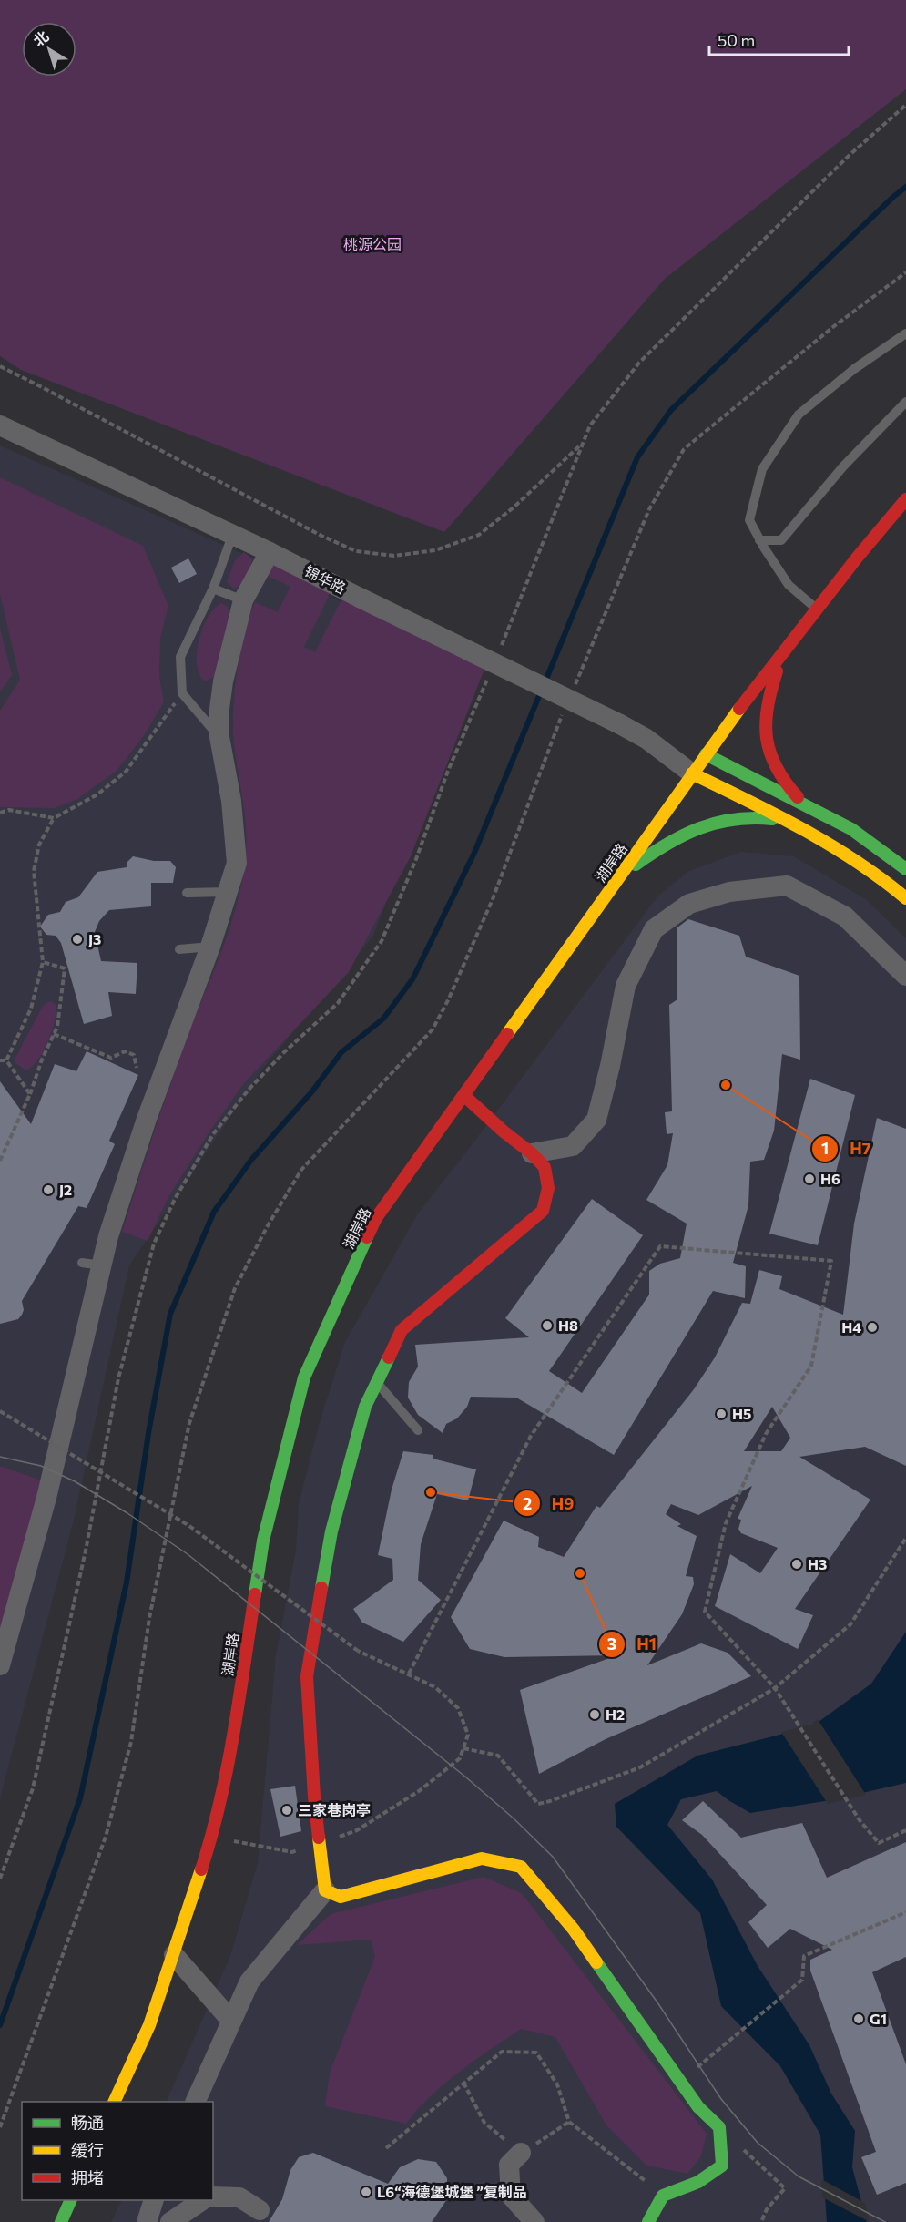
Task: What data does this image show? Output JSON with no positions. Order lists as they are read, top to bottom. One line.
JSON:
{"streets":{"street":["锦华路","湖岸路"]},"crossings":[["锦华路","湖岸路"]],"parks":["桃源公园"],"places":["J3","H7","H6","J2","H8","H4","H5","H9","H3","H1","H2","三家巷岗亭","G1","L6“海德堡城堡 ”复制品"],"legend":["畅通","缓行","拥堵"],"scale_bar":"50 m","north":"top left"}
